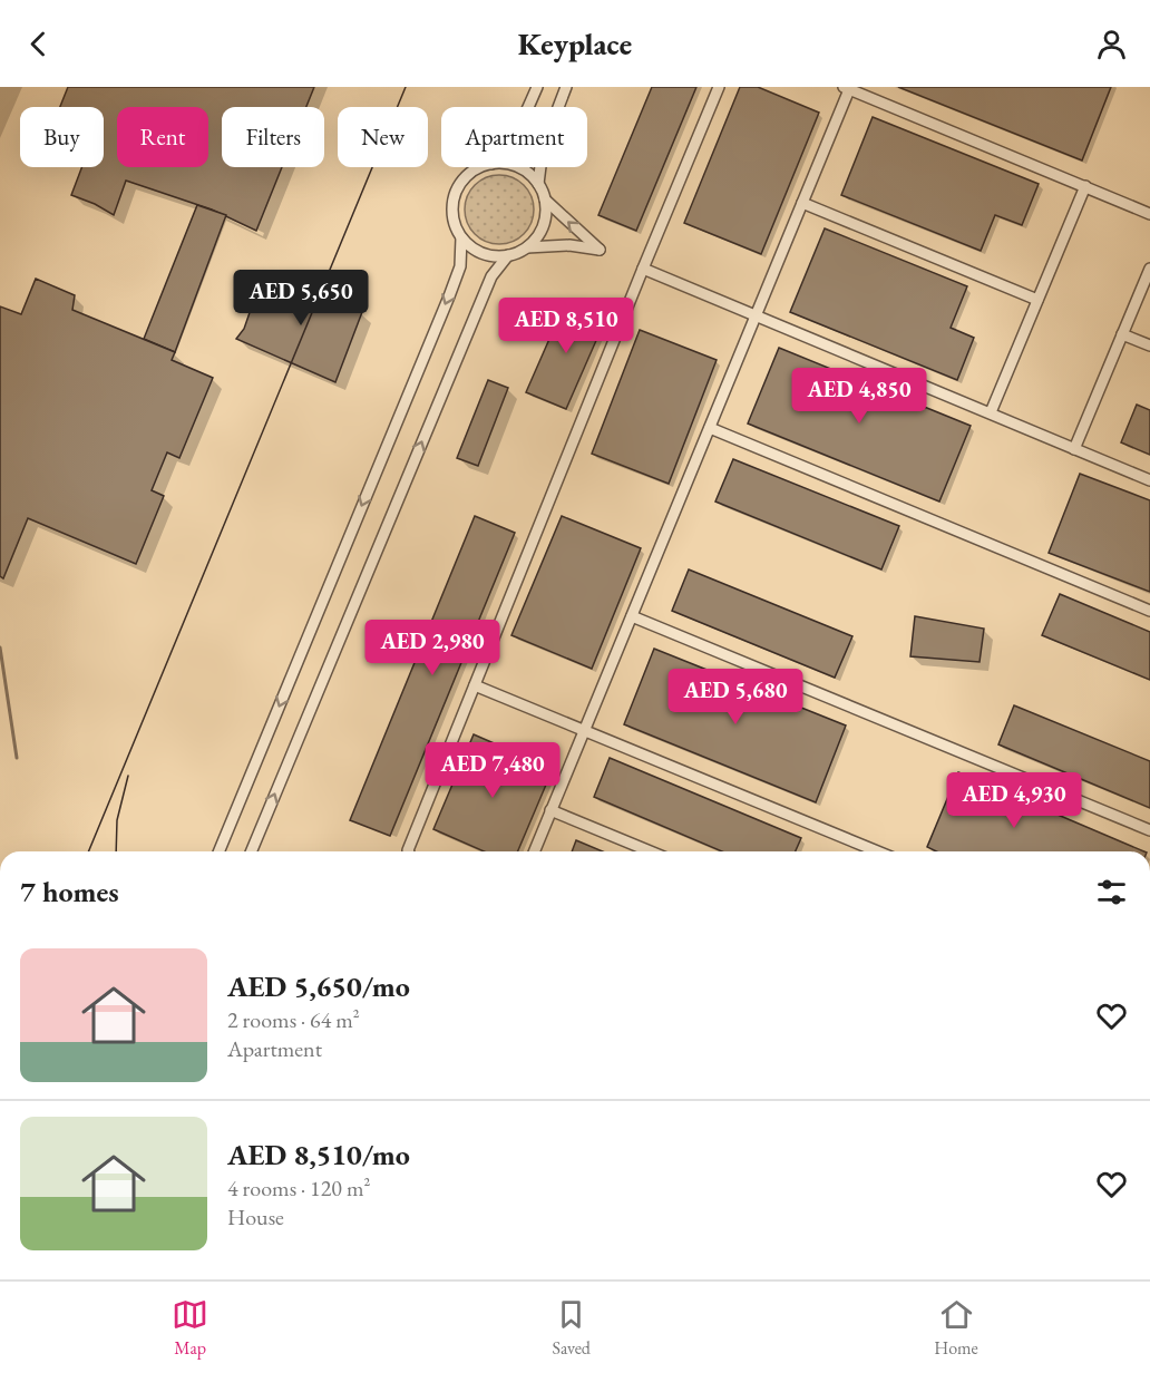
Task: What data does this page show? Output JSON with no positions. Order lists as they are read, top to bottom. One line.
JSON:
{"page":{"header":"Keyplace","chip":["Buy","Rent","Filters","New","Apartment"],"price":["AED 5,650","AED 8,510","AED 4,850","AED 2,980","AED 5,680","AED 7,480","AED 4,930"],"heading":"7 homes","list":[{"name":"AED 5,650/mo","note":"2 rooms · 64 m² · Apartment"},{"name":"AED 8,510/mo","note":"4 rooms · 120 m² · House"}],"tabs":["Map","Saved","Home"]}}
